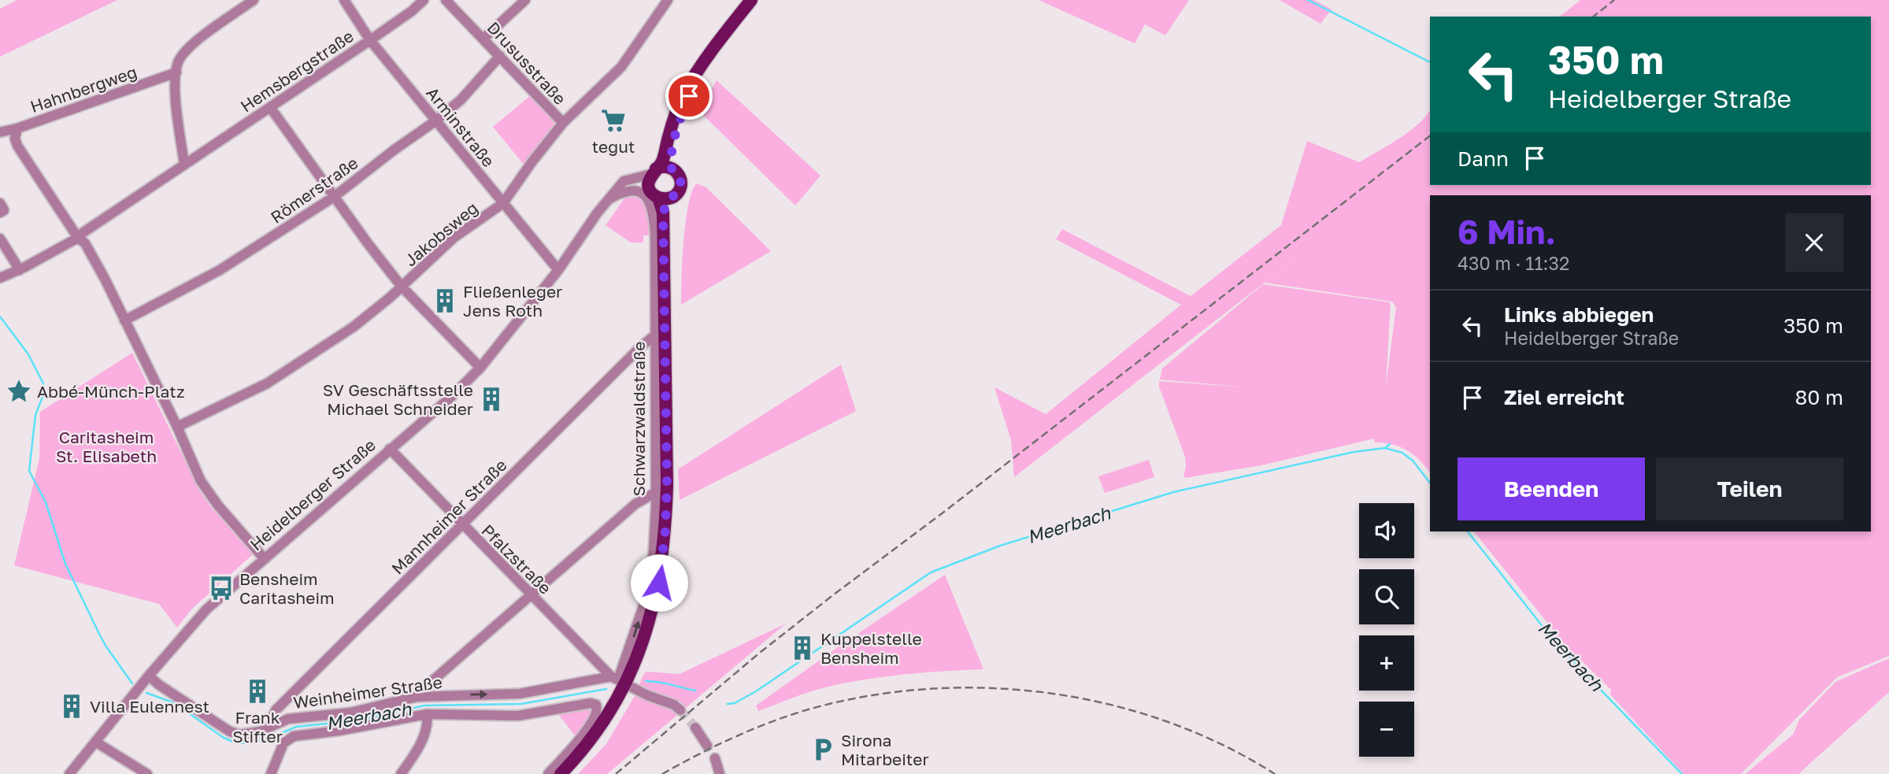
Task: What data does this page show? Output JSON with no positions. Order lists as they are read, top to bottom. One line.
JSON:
{"streets":{"main road":["Schwarzwaldstraße","Heidelberger Straße"],"street":["Drususstraße","Hemsbergstraße","Hahnbergweg","Arminstraße","Römerstraße","Jakobsweg","Mannheimer Straße","Pfalzstraße","Weinheimer Straße"]},"crossings":[["Drususstraße","Römerstraße"],["Drususstraße","Jakobsweg"],["Hemsbergstraße","Arminstraße"],["Arminstraße","Römerstraße"],["Arminstraße","Jakobsweg"],["Arminstraße","Heidelberger Straße"],["Schwarzwaldstraße","Heidelberger Straße"],["Schwarzwaldstraße","Mannheimer Straße"],["Schwarzwaldstraße","Pfalzstraße"],["Schwarzwaldstraße","Weinheimer Straße"],["Heidelberger Straße","Pfalzstraße"],["Heidelberger Straße","Weinheimer Straße"],["Mannheimer Straße","Pfalzstraße"],["Mannheimer Straße","Weinheimer Straße"],["Pfalzstraße","Weinheimer Straße"]],"one_way":["Weinheimer Straße"],"water":["Meerbach"],"parks":["Caritasheim St. Elisabeth"],"places":{"supermarket":["tegut"],"building":["Fließenleger Jens Roth","SV Geschäftsstelle Michael Schneider","Kuppelstelle Bensheim","Frank Stifter","Villa Eulennest"],"place":["Abbé-Münch-Platz"],"bus stop":["Bensheim Caritasheim"],"parking":["Sirona Mitarbeiter"]},"page":{"turn":["350 m","Heidelberger Straße"],"then":"Dann","heading":["6 Min.","430 m · 11:32"],"list":[{"name":"Links abbiegen","note":"Heidelberger Straße","value":"350 m"},{"name":"Ziel erreicht","value":"80 m"}],"buttons":["Beenden","Teilen"],"map_buttons":["+","−"]}}
